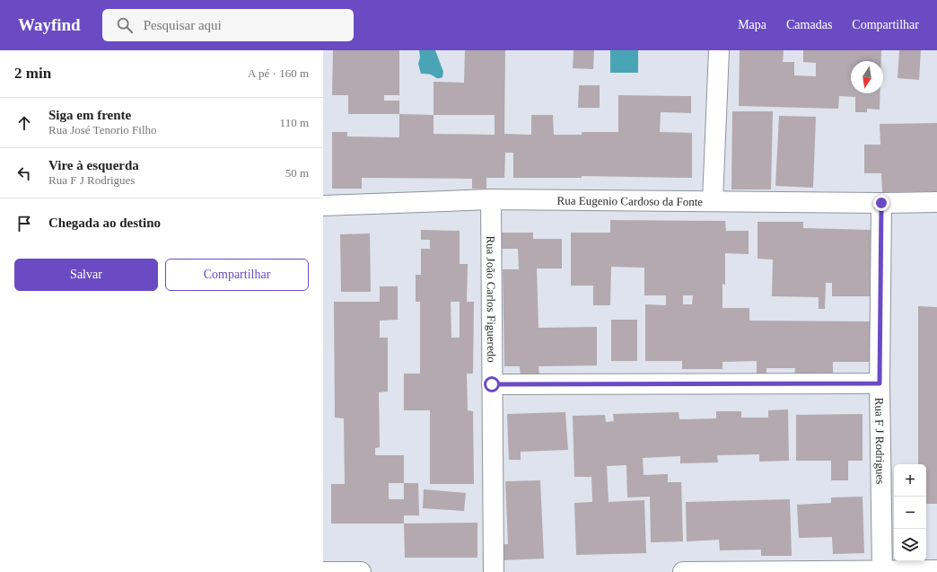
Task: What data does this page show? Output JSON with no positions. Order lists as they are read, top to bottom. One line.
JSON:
{"streets":{"street":["Rua Eugenio Cardoso da Fonte","Rua João Carlos Figueredo","Rua F J Rodrigues"]},"crossings":[["Rua Eugenio Cardoso da Fonte","Rua João Carlos Figueredo"],["Rua Eugenio Cardoso da Fonte","Rua F J Rodrigues"]],"north":"bottom","page":{"header":"Wayfind","search":"Pesquisar aqui","nav":["Mapa","Camadas","Compartilhar"],"heading":["2 min","A pé · 160 m"],"list":[["Siga em frente","Rua José Tenorio Filho","110 m"],["Vire à esquerda","Rua F J Rodrigues","50 m"],"Chegada ao destino"],"buttons":["Salvar","Compartilhar"],"map_buttons":["+","−"]}}
